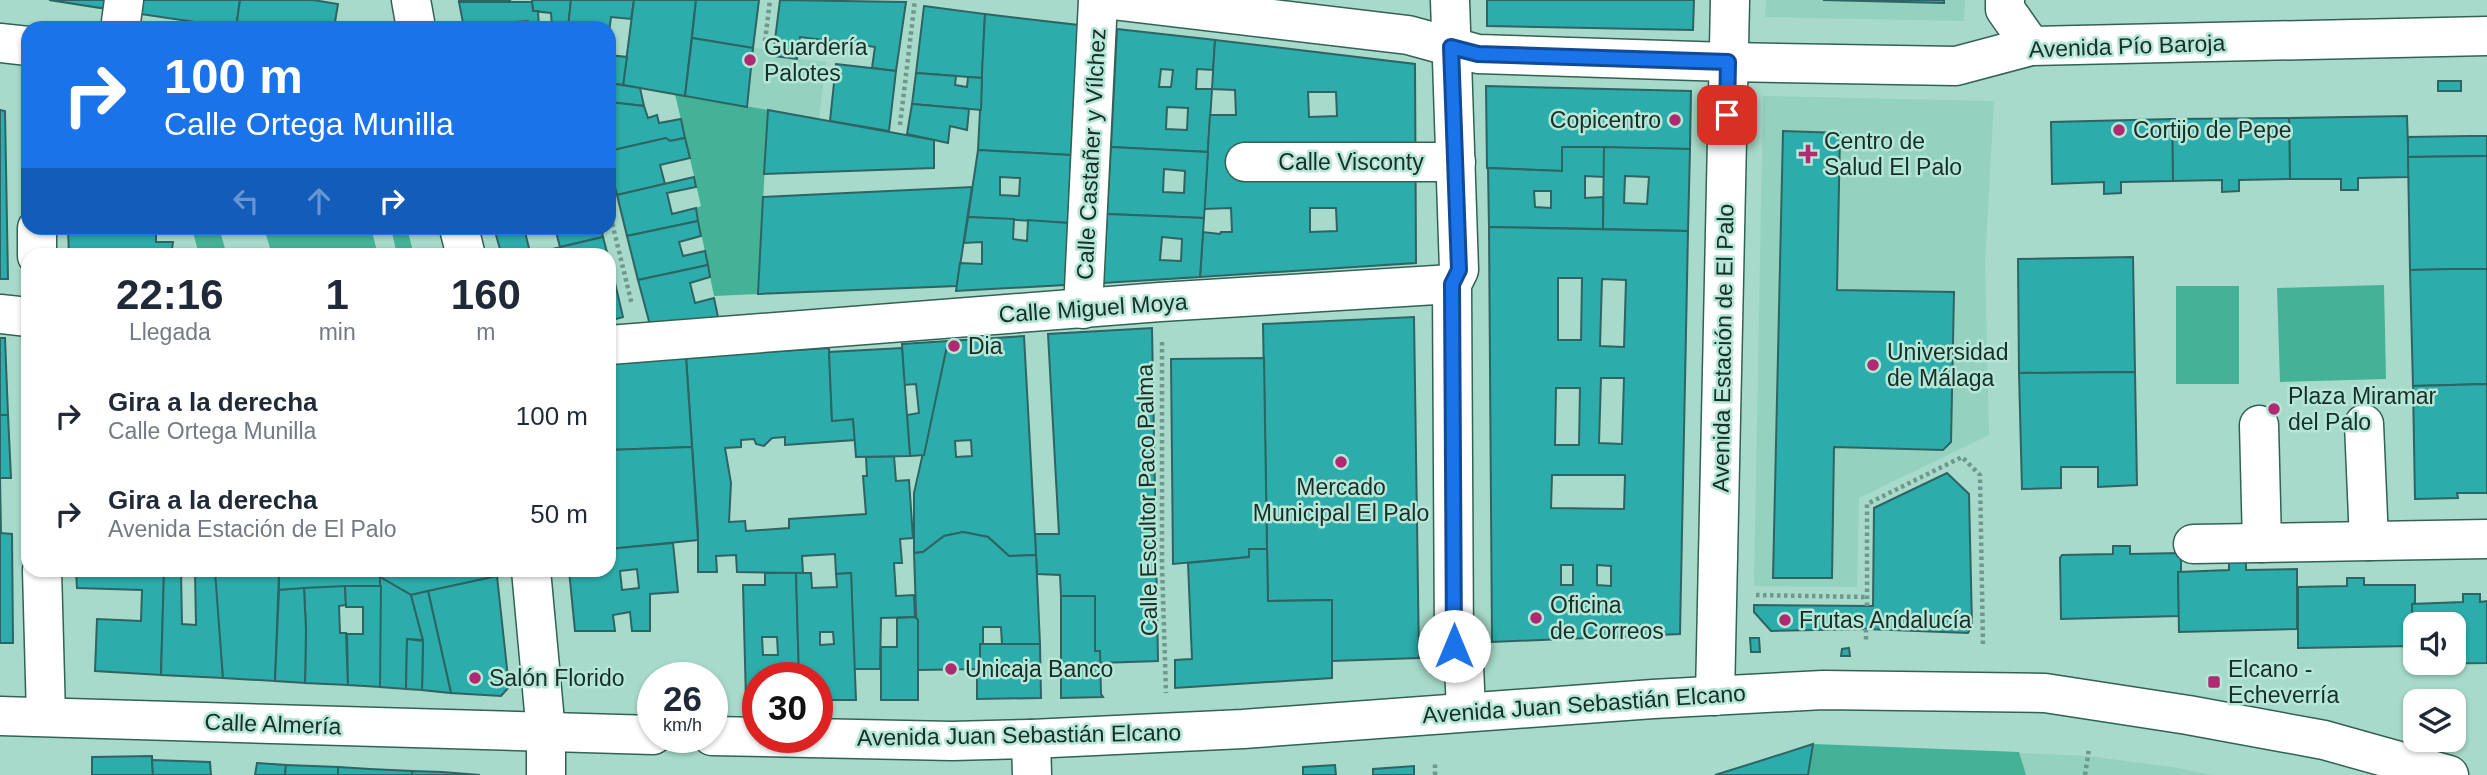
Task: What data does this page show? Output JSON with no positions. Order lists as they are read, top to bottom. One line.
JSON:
{"streets":{"street":["Avenida Pío Baroja","Calle Castañer y Vílchez","Calle Visconty","Calle Miguel Moya","Avenida Estación de El Palo","Avenida Juan Sebastián Elcano","Calle Almería"],"path":["Calle Escultor Paco Palma"]},"crossings":[["Avenida Pío Baroja","Avenida Estación de El Palo"],["Calle Castañer y Vílchez","Calle Miguel Moya"],["Calle Miguel Moya","Calle Escultor Paco Palma"],["Avenida Estación de El Palo","Avenida Juan Sebastián Elcano"]],"places":{"other":["Guardería Palotes","Copicentro","Cortijo de Pepe","Dia","Universidad de Málaga","Plaza Miramar del Palo","Mercado Municipal El Palo","Oficina de Correos","Frutas Andalucía","Unicaja Banco","Salón Florido"],"health":["Centro de Salud El Palo"],"transit":["Elcano - Echeverría"]},"page":{"turn":["100 m","Calle Ortega Munilla"],"eta":["22:16","Llegada","1","min","160","m"],"list":[{"name":"Gira a la derecha","note":"Calle Ortega Munilla","value":"100 m"},{"name":"Gira a la derecha","note":"Avenida Estación de El Palo","value":"50 m"}],"speed":"26 km/h","limit":"30"}}
